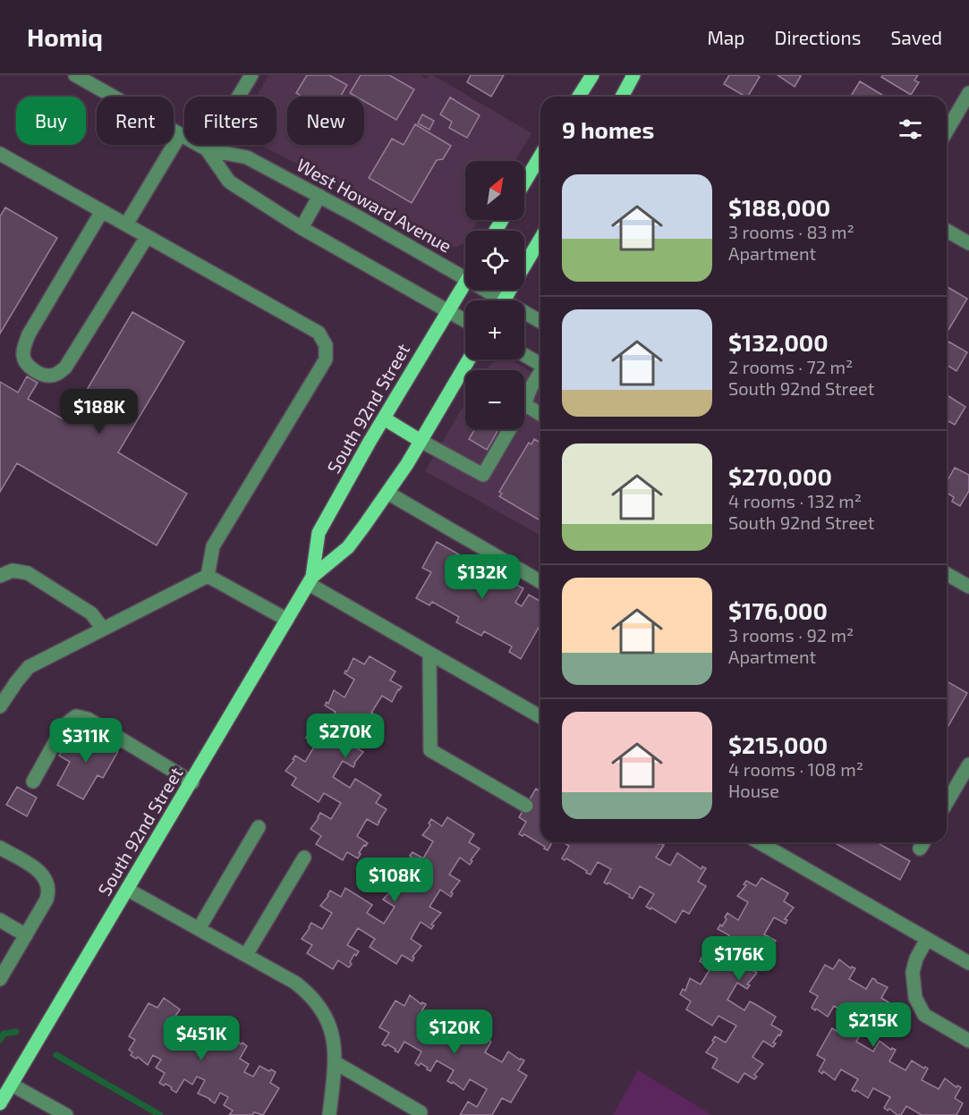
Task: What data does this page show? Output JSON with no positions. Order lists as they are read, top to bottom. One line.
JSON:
{"streets":{"main road":["South 92nd Street"],"street":["West Howard Avenue"]},"crossings":[["West Howard Avenue","South 92nd Street"]],"north":"top right","page":{"header":"Homiq","nav":["Map","Directions","Saved"],"chip":["Buy","Rent","Filters","New"],"heading":"9 homes","map_buttons":["+","−"],"list":[{"name":"$188,000","note":"3 rooms · 83 m² · Apartment"},{"name":"$132,000","note":"2 rooms · 72 m² · South 92nd Street"},{"name":"$270,000","note":"4 rooms · 132 m² · South 92nd Street"},{"name":"$176,000","note":"3 rooms · 92 m² · Apartment"},{"name":"$215,000","note":"4 rooms · 108 m² · House"}],"price":["$188K","$132K","$270K","$311K","$108K","$176K","$215K","$120K","$451K"]}}
